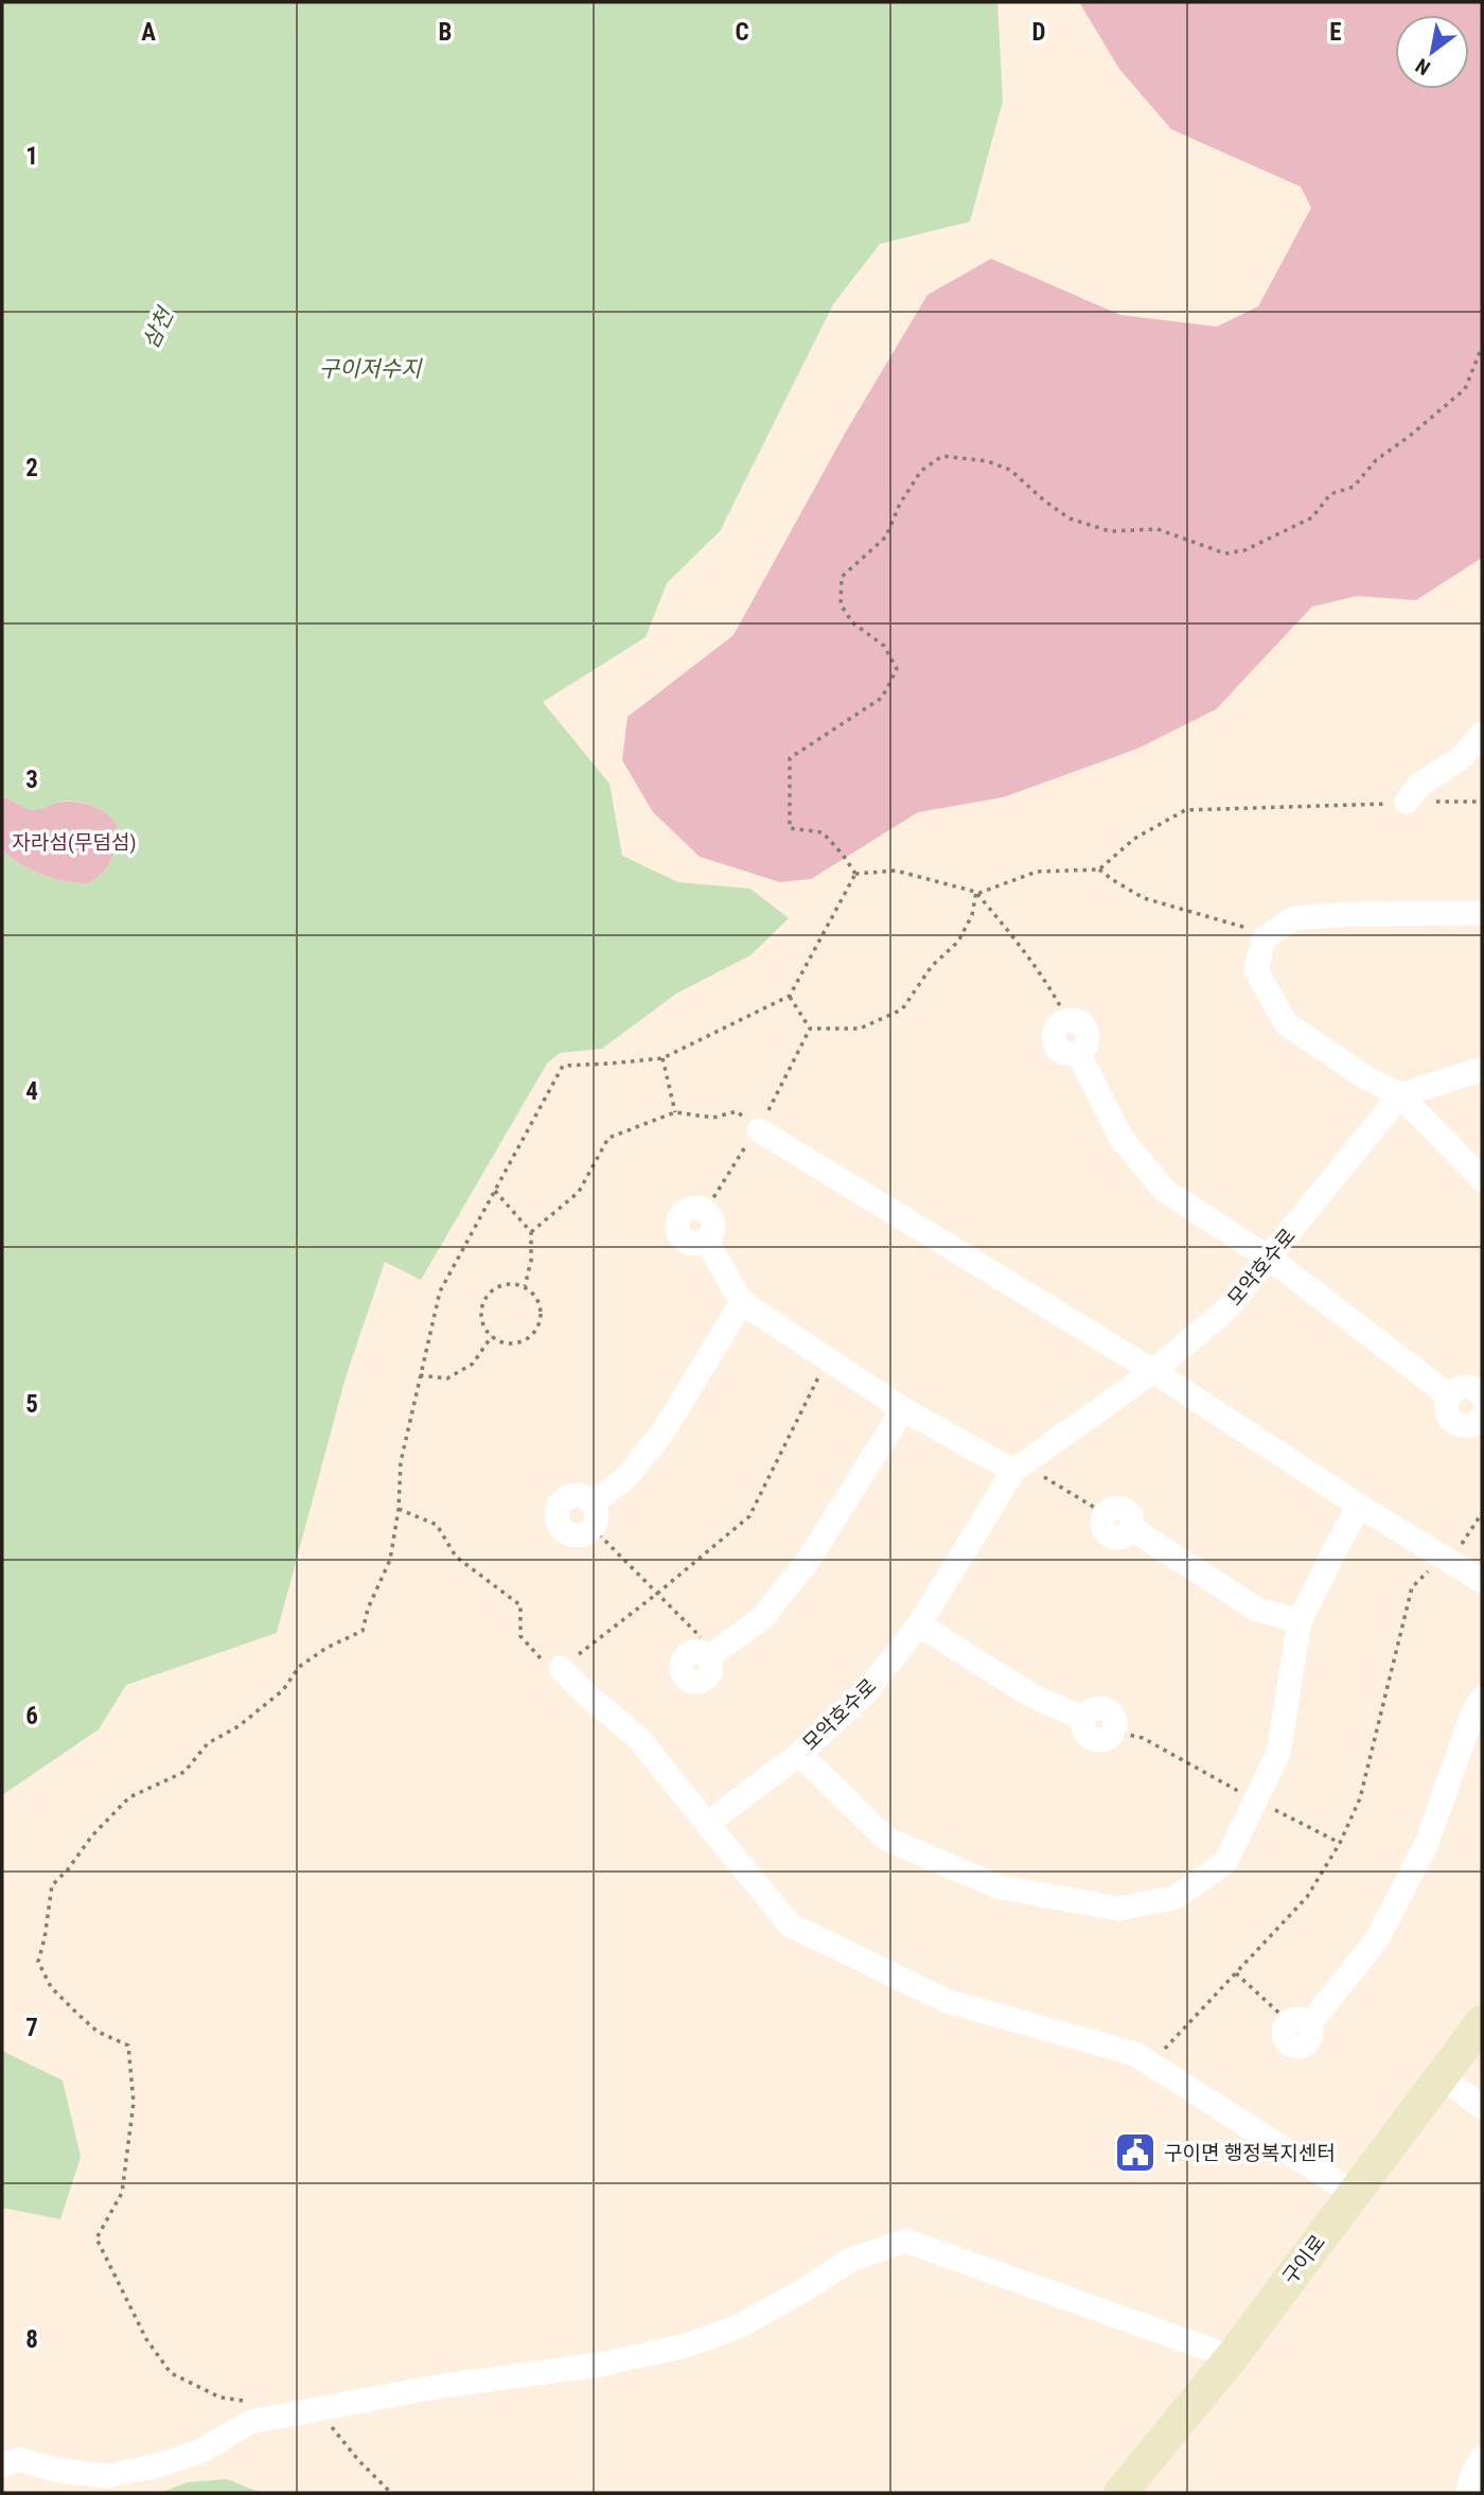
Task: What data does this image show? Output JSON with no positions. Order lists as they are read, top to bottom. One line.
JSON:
{"streets":{"street":["모악호수로","구이로"]},"water":["삼천","구이저수지"],"parks":["자라섬(무덤섬)"],"places":{"public building":["구이면 행정복지센터"]},"north":"bottom left","grid":{"columns":["A","B","C","D","E"],"rows":["1","2","3","4","5","6","7","8"]}}
